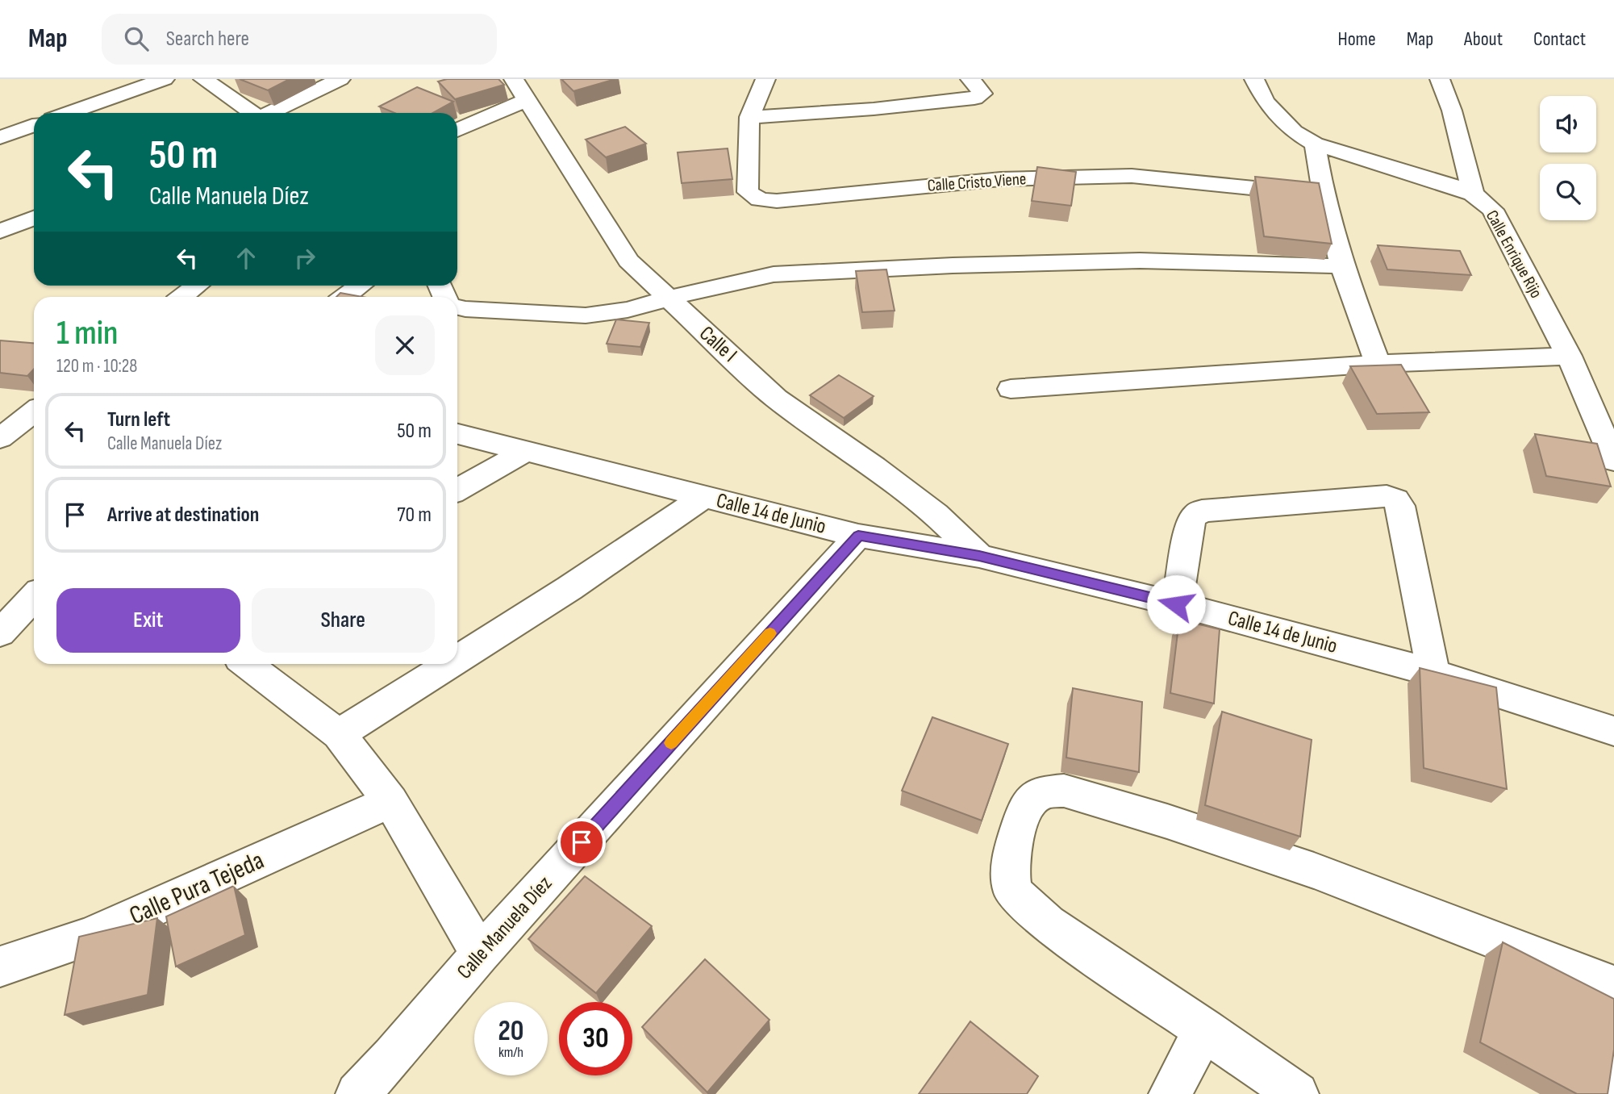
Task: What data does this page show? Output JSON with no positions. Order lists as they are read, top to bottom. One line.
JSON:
{"streets":{"street":["Calle Cristo Viene","Calle Enrique Rijo","Calle I","Calle 14 de Junio","Calle Pura Tejeda","Calle Manuela Díez"]},"crossings":[["Calle I","Calle 14 de Junio"],["Calle 14 de Junio","Calle Manuela Díez"]],"page":{"header":"Map","search":"Search here","nav":["Home","Map","About","Contact"],"turn":["50 m","Calle Manuela Díez"],"heading":["1 min","120 m · 10:28"],"list":[{"name":"Turn left","note":"Calle Manuela Díez","value":"50 m"},{"name":"Arrive at destination","value":"70 m"}],"buttons":["Exit","Share"],"speed":"20 km/h","limit":"30"}}
